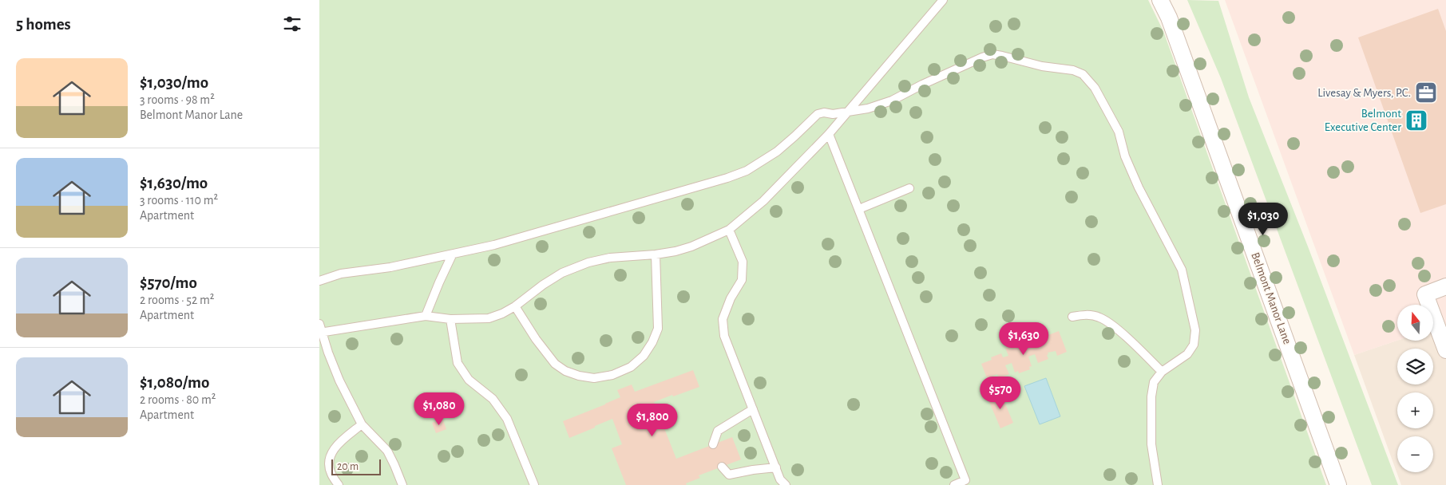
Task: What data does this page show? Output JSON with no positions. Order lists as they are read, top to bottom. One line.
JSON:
{"streets":{"street":["Belmont Manor Lane"]},"places":{"office":["Livesay & Myers, P.C."],"building":["Belmont Executive Center"]},"scale_bar":"20 m","north":"top","page":{"heading":"5 homes","list":[{"name":"$1,030/mo","note":"3 rooms · 98 m² · Belmont Manor Lane"},{"name":"$1,630/mo","note":"3 rooms · 110 m² · Apartment"},{"name":"$570/mo","note":"2 rooms · 52 m² · Apartment"},{"name":"$1,080/mo","note":"2 rooms · 80 m² · Apartment"}],"price":["$1,030","$1,630","$570","$1,080","$1,800"],"map_buttons":["+","−"],"scale":"20 m"}}
